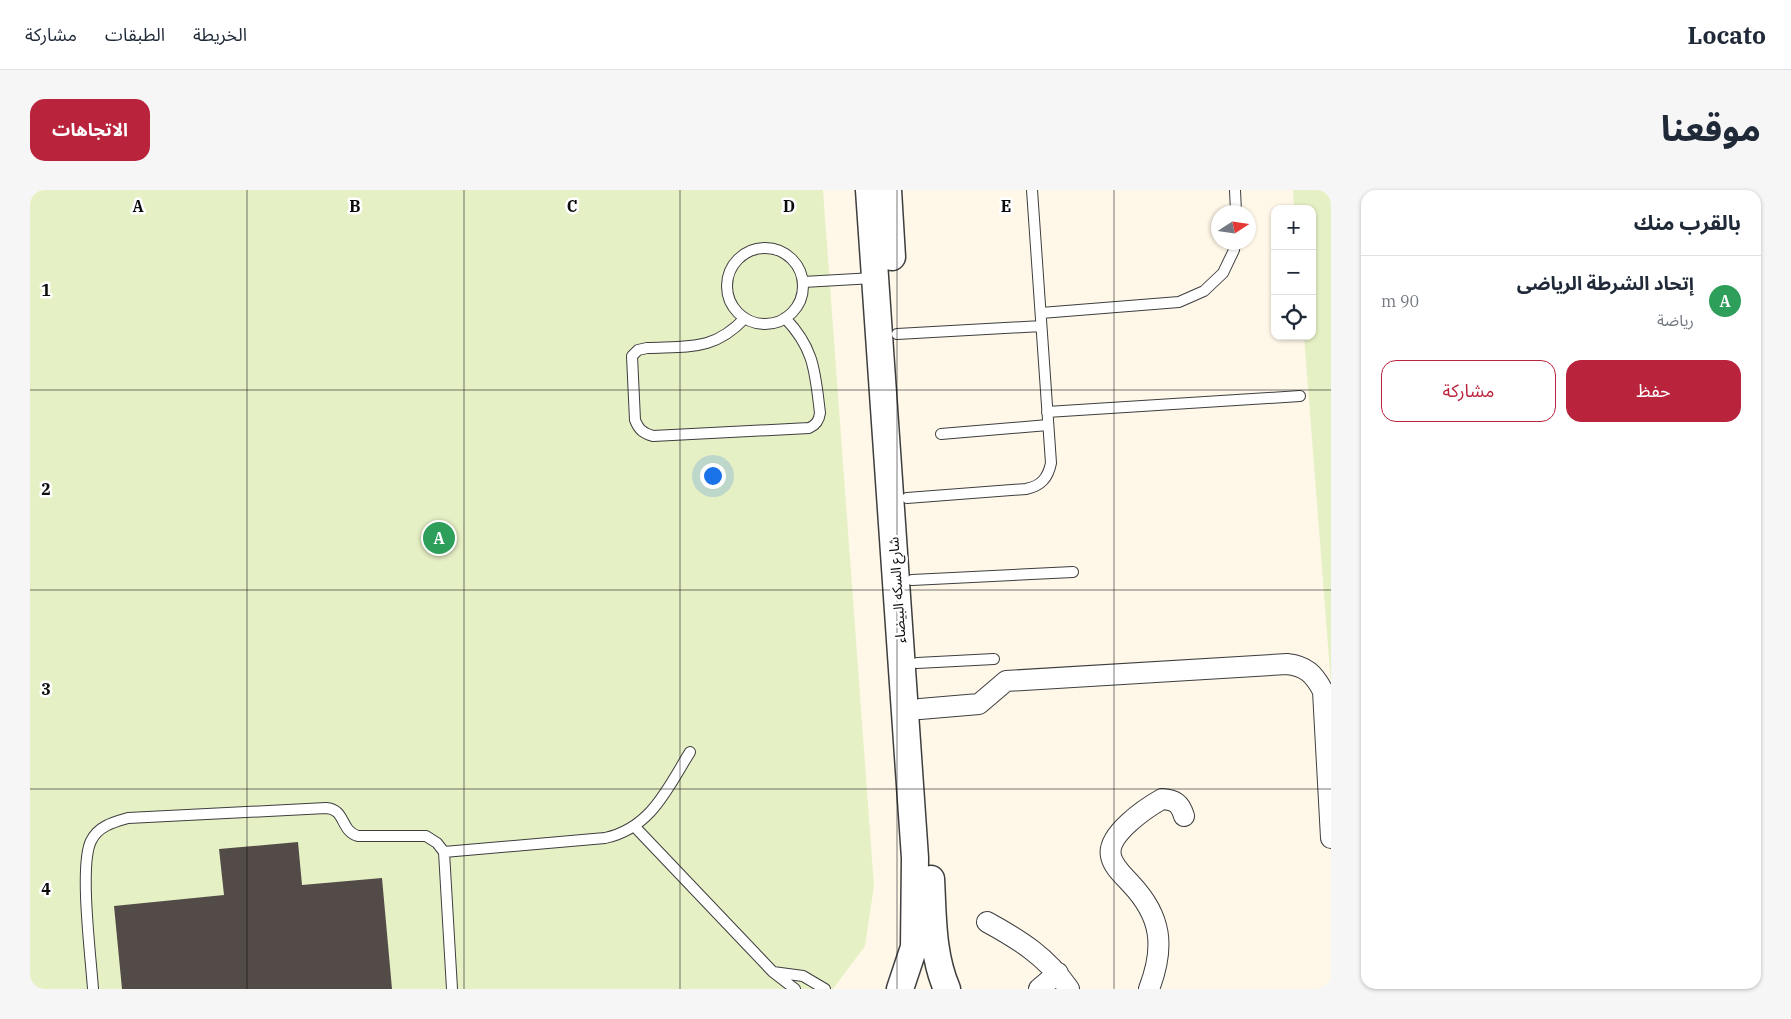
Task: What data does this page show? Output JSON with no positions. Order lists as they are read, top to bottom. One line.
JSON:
{"streets":{"street":["شارع السكه البيضاء"]},"north":"right","page":{"header":"Locato","nav":["الخريطة","الطبقات","مشاركة"],"title":"موقعنا","buttons":["الاتجاهات",["حفظ","مشاركة"]],"heading":"بالقرب منك","map_buttons":["+","−"],"list":[{"mark":"A","name":"إتحاد الشرطة الرياضى","note":"رياضة","value":"90 m"}],"pins":"A"},"grid":{"columns":["A","B","C","D","E"],"rows":["1","2","3","4"]}}
